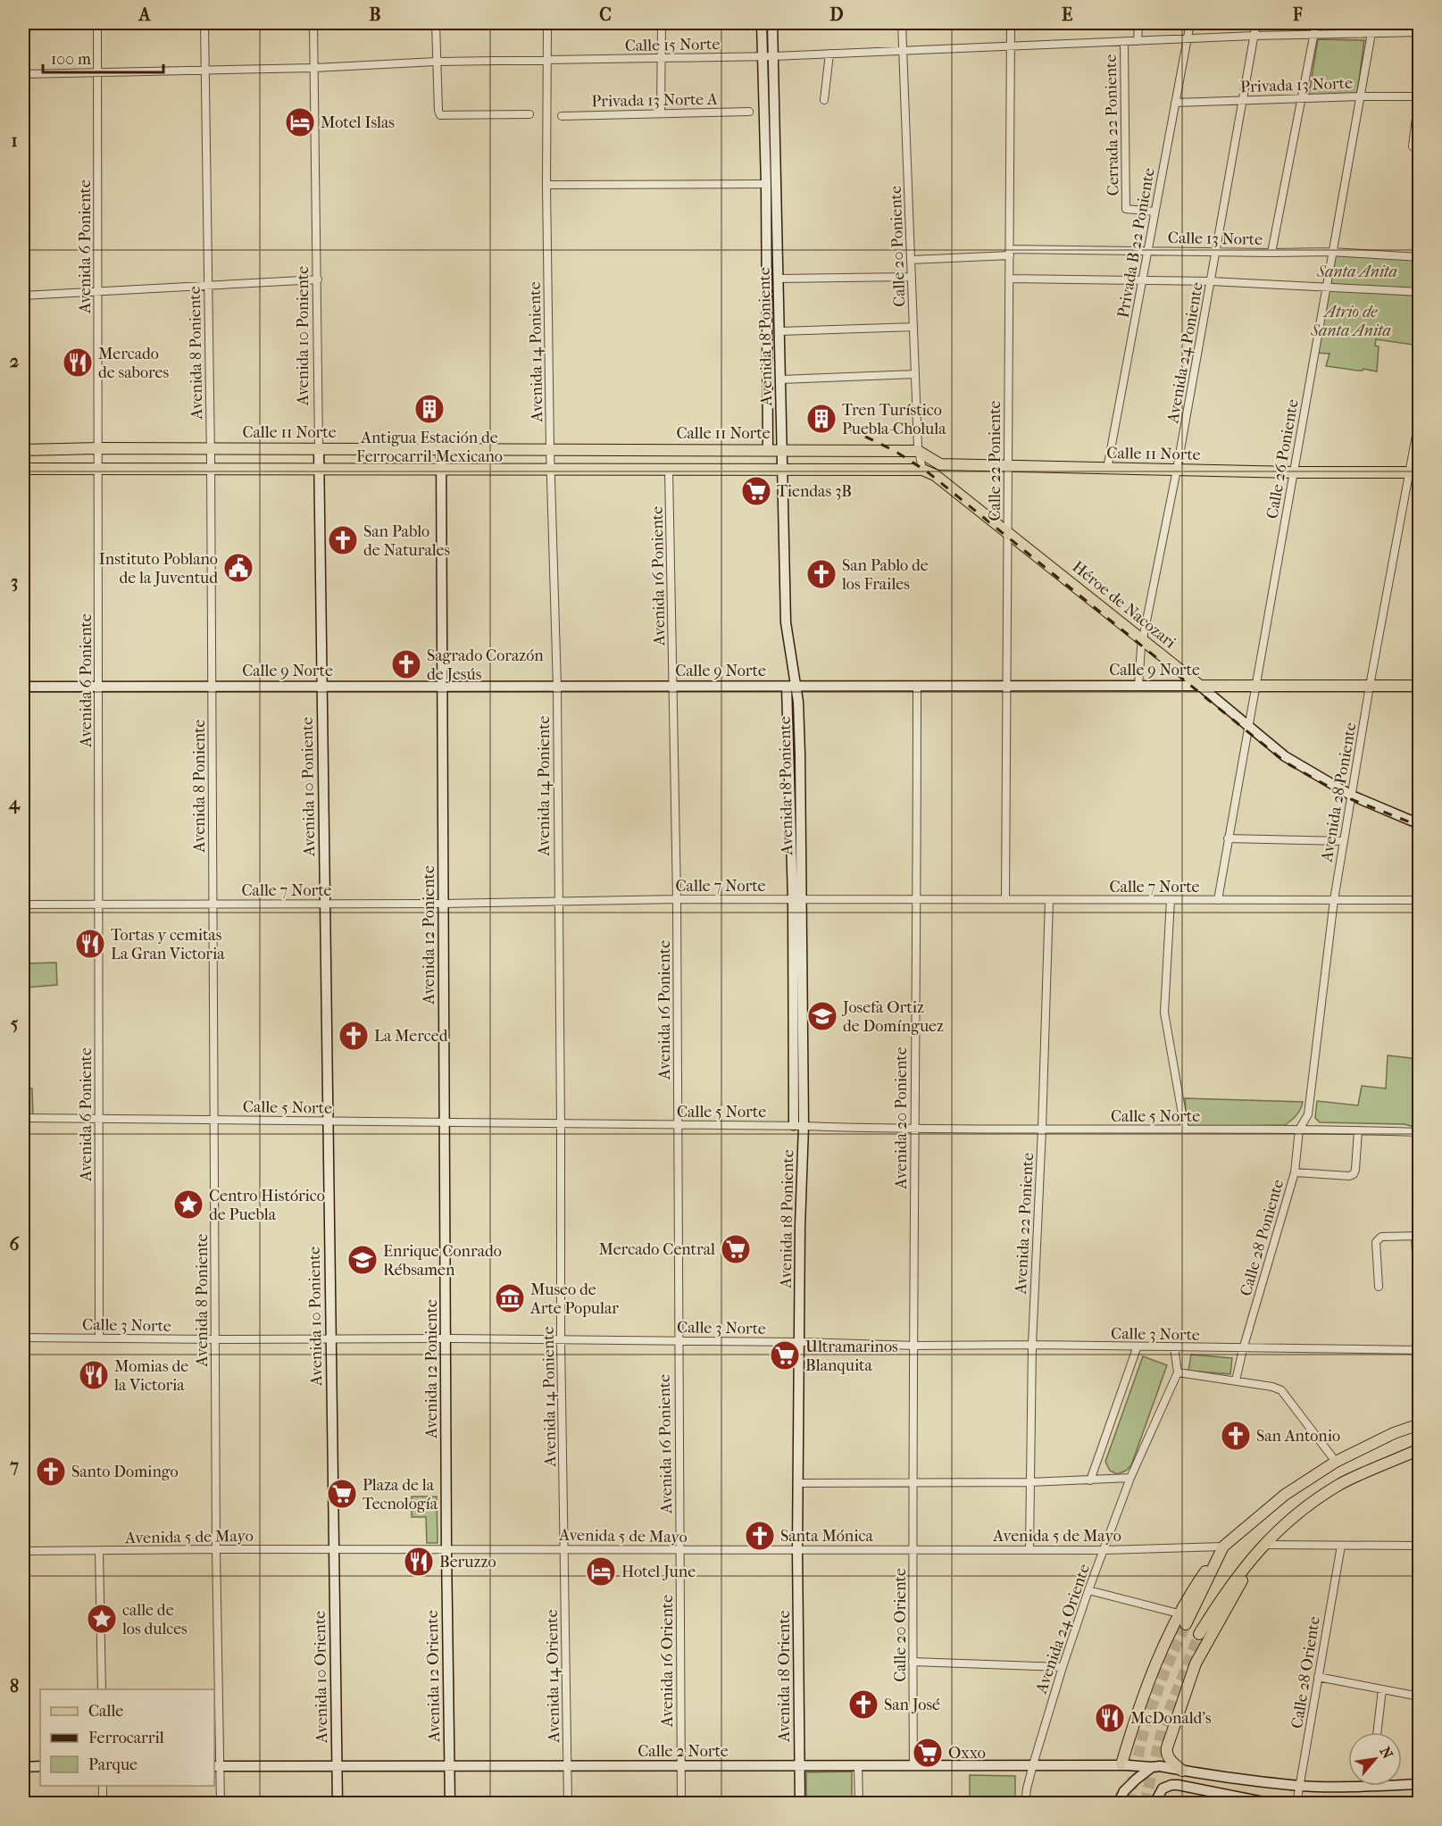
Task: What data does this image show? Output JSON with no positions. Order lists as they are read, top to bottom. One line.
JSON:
{"streets":{"main road":["Calle 11 Norte","Héroe de Nacozari","Calle 9 Norte"],"street":["Calle 15 Norte","Privada 13 Norte","Privada 13 Norte A","Cerrada 22 Poniente","Calle 13 Norte","Privada B 22 Poniente","Avenida 6 Poniente","Calle 20 Poniente","Avenida 10 Poniente","Avenida 18 Poniente","Avenida 14 Poniente","Avenida 8 Poniente","Avenida 24 Poniente","Calle 26 Poniente","Calle 22 Poniente","Avenida 16 Poniente","Avenida 28 Poniente","Calle 7 Norte","Avenida 12 Poniente","Calle 5 Norte","Avenida 20 Poniente","Avenida 22 Poniente","Calle 28 Poniente","Calle 3 Norte","Avenida 5 de Mayo","Calle 20 Oriente","Avenida 24 Oriente","Avenida 16 Oriente","Calle 28 Oriente","Avenida 12 Oriente","Avenida 14 Oriente","Avenida 18 Oriente","Avenida 10 Oriente","Calle 2 Norte"]},"crossings":[["Calle 15 Norte","Cerrada 22 Poniente"],["Calle 15 Norte","Privada B 22 Poniente"],["Calle 15 Norte","Avenida 6 Poniente"],["Calle 15 Norte","Calle 20 Poniente"],["Calle 15 Norte","Avenida 10 Poniente"],["Calle 15 Norte","Avenida 18 Poniente"],["Calle 15 Norte","Avenida 14 Poniente"],["Calle 15 Norte","Avenida 8 Poniente"],["Calle 15 Norte","Avenida 24 Poniente"],["Calle 15 Norte","Calle 26 Poniente"],["Calle 15 Norte","Calle 22 Poniente"],["Privada 13 Norte","Privada B 22 Poniente"],["Privada 13 Norte","Avenida 24 Poniente"],["Privada 13 Norte","Calle 26 Poniente"],["Cerrada 22 Poniente","Privada B 22 Poniente"],["Calle 13 Norte","Privada B 22 Poniente"],["Calle 13 Norte","Avenida 24 Poniente"],["Calle 13 Norte","Calle 26 Poniente"],["Calle 13 Norte","Calle 22 Poniente"],["Privada B 22 Poniente","Calle 11 Norte"],["Avenida 6 Poniente","Calle 11 Norte"],["Avenida 6 Poniente","Calle 9 Norte"],["Avenida 6 Poniente","Calle 7 Norte"],["Avenida 6 Poniente","Calle 5 Norte"],["Avenida 6 Poniente","Calle 3 Norte"],["Calle 20 Poniente","Calle 11 Norte"],["Calle 20 Poniente","Héroe de Nacozari"],["Avenida 10 Poniente","Calle 11 Norte"],["Avenida 10 Poniente","Calle 9 Norte"],["Avenida 10 Poniente","Calle 7 Norte"],["Avenida 10 Poniente","Calle 5 Norte"],["Avenida 10 Poniente","Calle 3 Norte"],["Avenida 10 Poniente","Avenida 5 de Mayo"],["Avenida 10 Poniente","Avenida 10 Oriente"],["Avenida 18 Poniente","Calle 11 Norte"],["Avenida 18 Poniente","Calle 9 Norte"],["Avenida 18 Poniente","Calle 7 Norte"],["Avenida 18 Poniente","Calle 5 Norte"],["Avenida 18 Poniente","Calle 3 Norte"],["Avenida 18 Poniente","Avenida 5 de Mayo"],["Avenida 18 Poniente","Avenida 18 Oriente"],["Avenida 14 Poniente","Calle 11 Norte"],["Avenida 14 Poniente","Calle 9 Norte"],["Avenida 14 Poniente","Calle 7 Norte"],["Avenida 14 Poniente","Calle 5 Norte"],["Avenida 14 Poniente","Calle 3 Norte"],["Avenida 14 Poniente","Avenida 5 de Mayo"],["Avenida 14 Poniente","Avenida 14 Oriente"],["Avenida 8 Poniente","Calle 11 Norte"],["Avenida 8 Poniente","Calle 9 Norte"],["Avenida 8 Poniente","Calle 7 Norte"],["Avenida 8 Poniente","Calle 5 Norte"],["Avenida 8 Poniente","Calle 3 Norte"],["Avenida 8 Poniente","Avenida 5 de Mayo"],["Avenida 8 Poniente","Calle 2 Norte"],["Avenida 24 Poniente","Calle 11 Norte"],["Avenida 24 Poniente","Héroe de Nacozari"],["Avenida 24 Poniente","Calle 9 Norte"],["Calle 11 Norte","Calle 26 Poniente"],["Calle 11 Norte","Calle 22 Poniente"],["Calle 11 Norte","Avenida 28 Poniente"],["Calle 11 Norte","Avenida 12 Poniente"],["Calle 26 Poniente","Héroe de Nacozari"],["Calle 26 Poniente","Calle 9 Norte"],["Calle 26 Poniente","Calle 7 Norte"],["Calle 22 Poniente","Héroe de Nacozari"],["Calle 22 Poniente","Calle 9 Norte"],["Calle 22 Poniente","Calle 7 Norte"],["Avenida 16 Poniente","Calle 9 Norte"],["Avenida 16 Poniente","Calle 7 Norte"],["Avenida 16 Poniente","Calle 5 Norte"],["Avenida 16 Poniente","Calle 3 Norte"],["Avenida 16 Poniente","Avenida 5 de Mayo"],["Avenida 16 Poniente","Avenida 16 Oriente"],["Héroe de Nacozari","Calle 9 Norte"],["Héroe de Nacozari","Avenida 28 Poniente"],["Calle 9 Norte","Avenida 28 Poniente"],["Calle 9 Norte","Avenida 12 Poniente"],["Calle 9 Norte","Avenida 20 Poniente"],["Avenida 28 Poniente","Calle 7 Norte"],["Avenida 28 Poniente","Calle 5 Norte"],["Avenida 28 Poniente","Calle 28 Poniente"],["Calle 7 Norte","Avenida 12 Poniente"],["Calle 7 Norte","Avenida 20 Poniente"],["Calle 7 Norte","Avenida 22 Poniente"],["Avenida 12 Poniente","Calle 5 Norte"],["Avenida 12 Poniente","Calle 3 Norte"],["Avenida 12 Poniente","Avenida 5 de Mayo"],["Avenida 12 Poniente","Avenida 12 Oriente"],["Calle 5 Norte","Avenida 20 Poniente"],["Calle 5 Norte","Avenida 22 Poniente"],["Calle 5 Norte","Calle 28 Poniente"],["Avenida 20 Poniente","Calle 3 Norte"],["Avenida 20 Poniente","Avenida 5 de Mayo"],["Avenida 20 Poniente","Calle 20 Oriente"],["Avenida 22 Poniente","Calle 3 Norte"],["Avenida 22 Poniente","Avenida 5 de Mayo"],["Calle 28 Poniente","Calle 3 Norte"],["Avenida 5 de Mayo","Calle 20 Oriente"],["Avenida 5 de Mayo","Avenida 24 Oriente"],["Avenida 5 de Mayo","Avenida 16 Oriente"],["Avenida 5 de Mayo","Avenida 12 Oriente"],["Avenida 5 de Mayo","Avenida 14 Oriente"],["Avenida 5 de Mayo","Avenida 18 Oriente"],["Avenida 5 de Mayo","Avenida 10 Oriente"],["Calle 20 Oriente","Calle 2 Norte"],["Avenida 24 Oriente","Calle 2 Norte"],["Avenida 16 Oriente","Calle 2 Norte"],["Calle 28 Oriente","Calle 2 Norte"],["Avenida 12 Oriente","Calle 2 Norte"],["Avenida 14 Oriente","Calle 2 Norte"],["Avenida 18 Oriente","Calle 2 Norte"],["Avenida 10 Oriente","Calle 2 Norte"]],"parks":["Santa Anita","Atrio de Santa Anita"],"places":{"hotel":["Motel Islas","Hotel June"],"restaurant":["Mercado de sabores","Tortas y cemitas La Gran Victoria","Momias de la Victoria","Beruzzo","McDonald's"],"building":["Antigua Estación de Ferrocarril Mexicano","Tren Turístico Puebla-Cholula"],"supermarket":["Tiendas 3B","Mercado Central","Ultramarinos Blanquita","Plaza de la Tecnología","Oxxo"],"church":["San Pablo de Naturales","San Pablo de los Frailes","Sagrado Corazón de Jesús","La Merced","San Antonio","Santo Domingo","Santa Mónica","San José"],"public building":["Instituto Poblano de la Juventud"],"school or university":["Josefa Ortiz de Domínguez","Enrique Conrado Rébsamen"],"place":["Centro Histórico de Puebla","calle de los dulces"],"museum":["Museo de Arte Popular"]},"legend":["Calle","Ferrocarril","Parque"],"scale_bar":"100 m","north":"top right","grid":{"columns":["A","B","C","D","E","F"],"rows":["1","2","3","4","5","6","7","8"]}}
